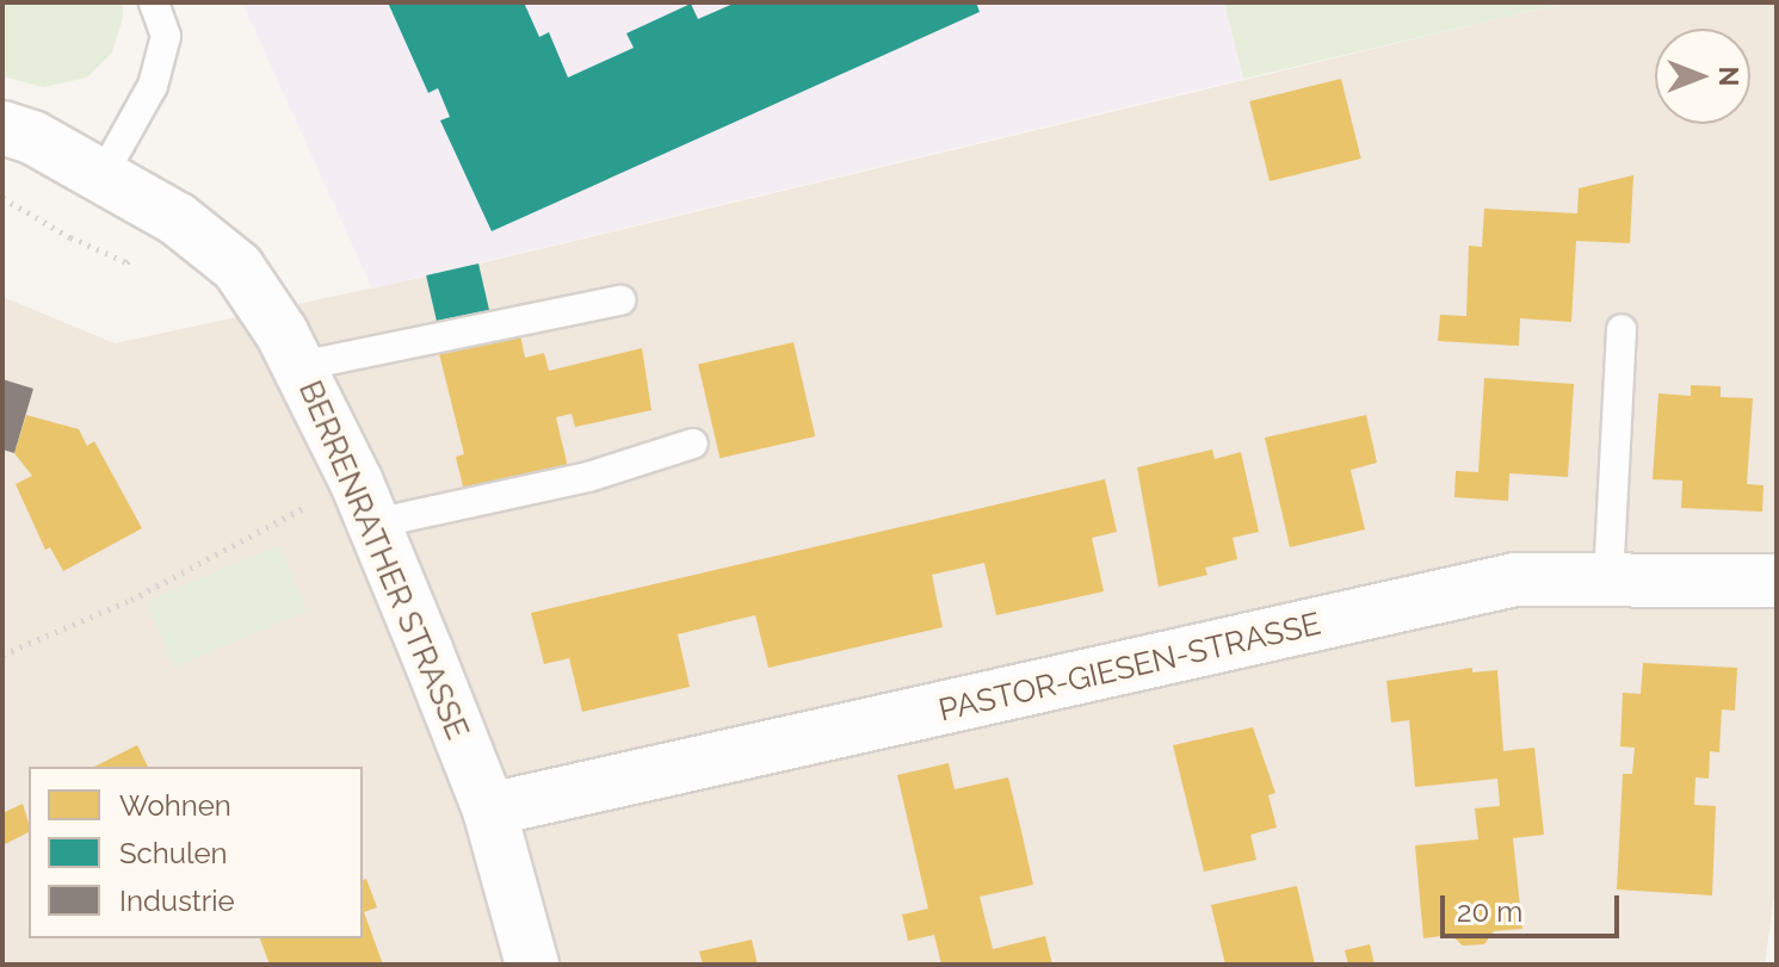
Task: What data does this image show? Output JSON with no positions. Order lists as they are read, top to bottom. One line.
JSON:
{"streets":{"street":["BERRENRATHER STRASSE","PASTOR-GIESEN-STRASSE"]},"crossings":[["BERRENRATHER STRASSE","PASTOR-GIESEN-STRASSE"]],"legend":["Wohnen","Schulen","Industrie"],"scale_bar":"20 m","north":"right"}
